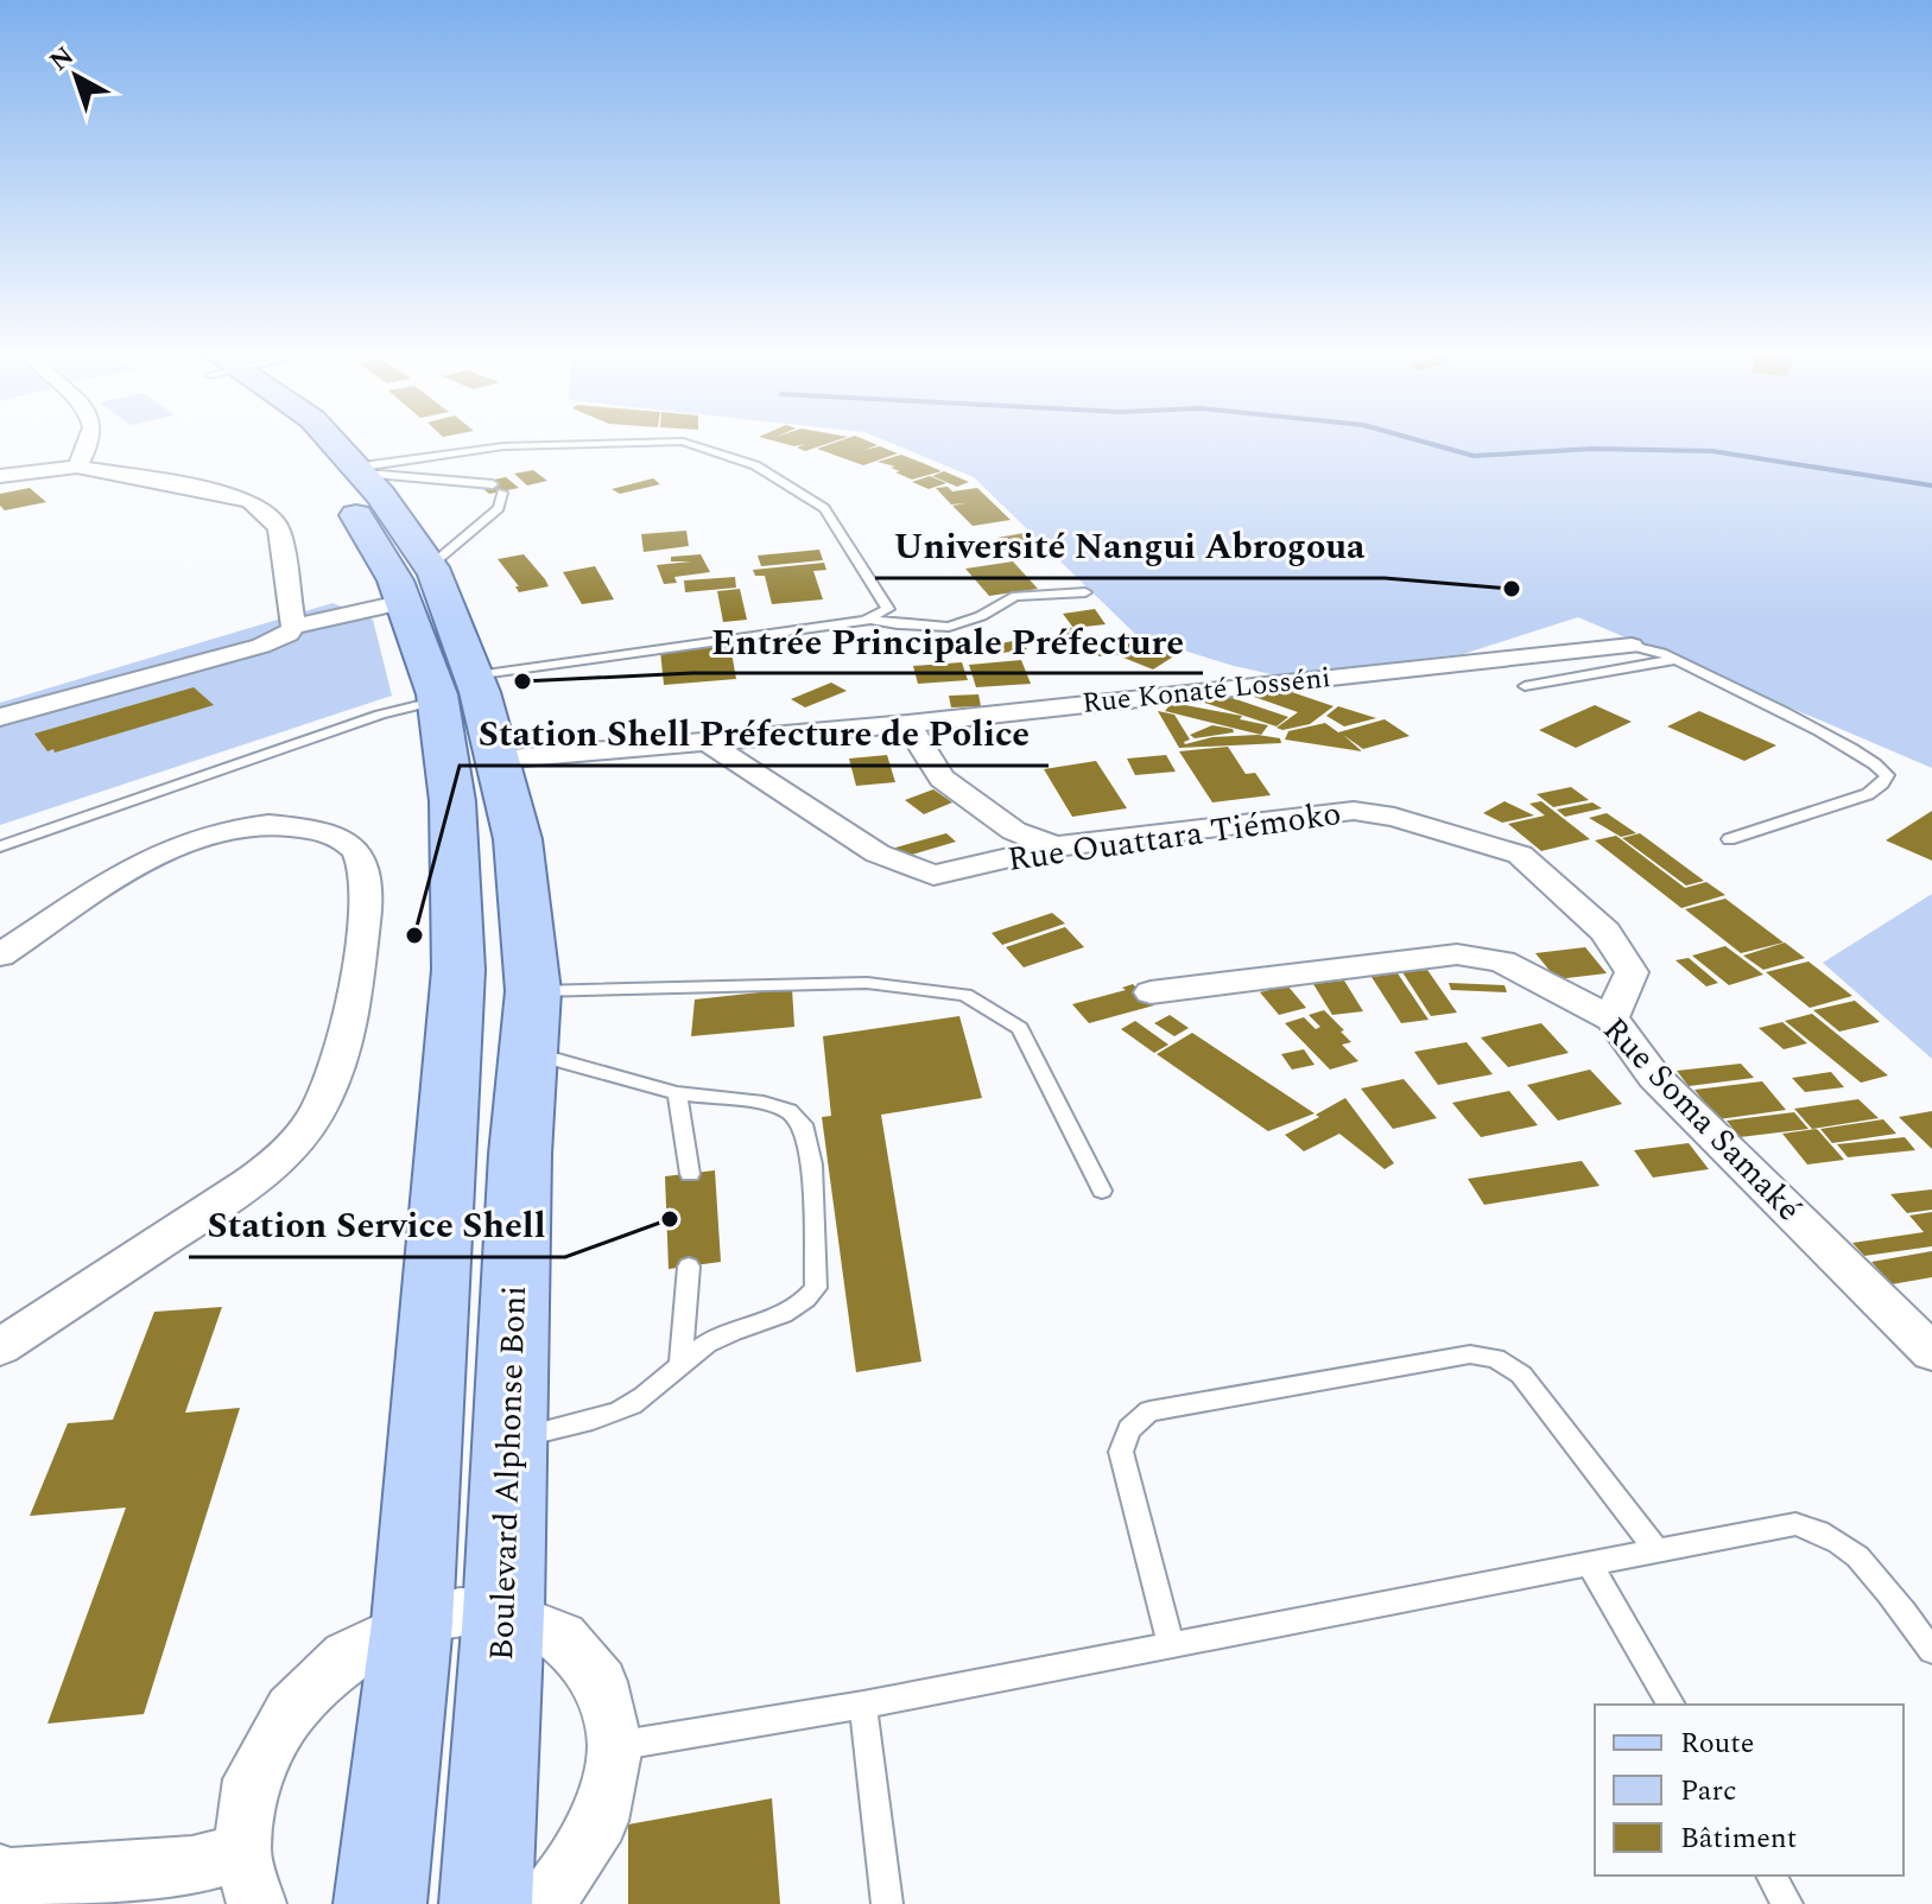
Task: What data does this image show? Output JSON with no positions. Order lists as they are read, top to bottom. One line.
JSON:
{"streets":{"main road":["Boulevard Alphonse Boni"],"street":["Rue Konaté Losséni","Rue Ouattara Tiémoko","Rue Soma Samaké"]},"crossings":[["Rue Konaté Losséni","Rue Ouattara Tiémoko"],["Rue Konaté Losséni","Boulevard Alphonse Boni"],["Rue Ouattara Tiémoko","Rue Soma Samaké"]],"places":["Université Nangui Abrogoua","Entrée Principale Préfecture","Station Shell Préfecture de Police","Station Service Shell"],"legend":["Route","Parc","Bâtiment"],"north":"top left"}
